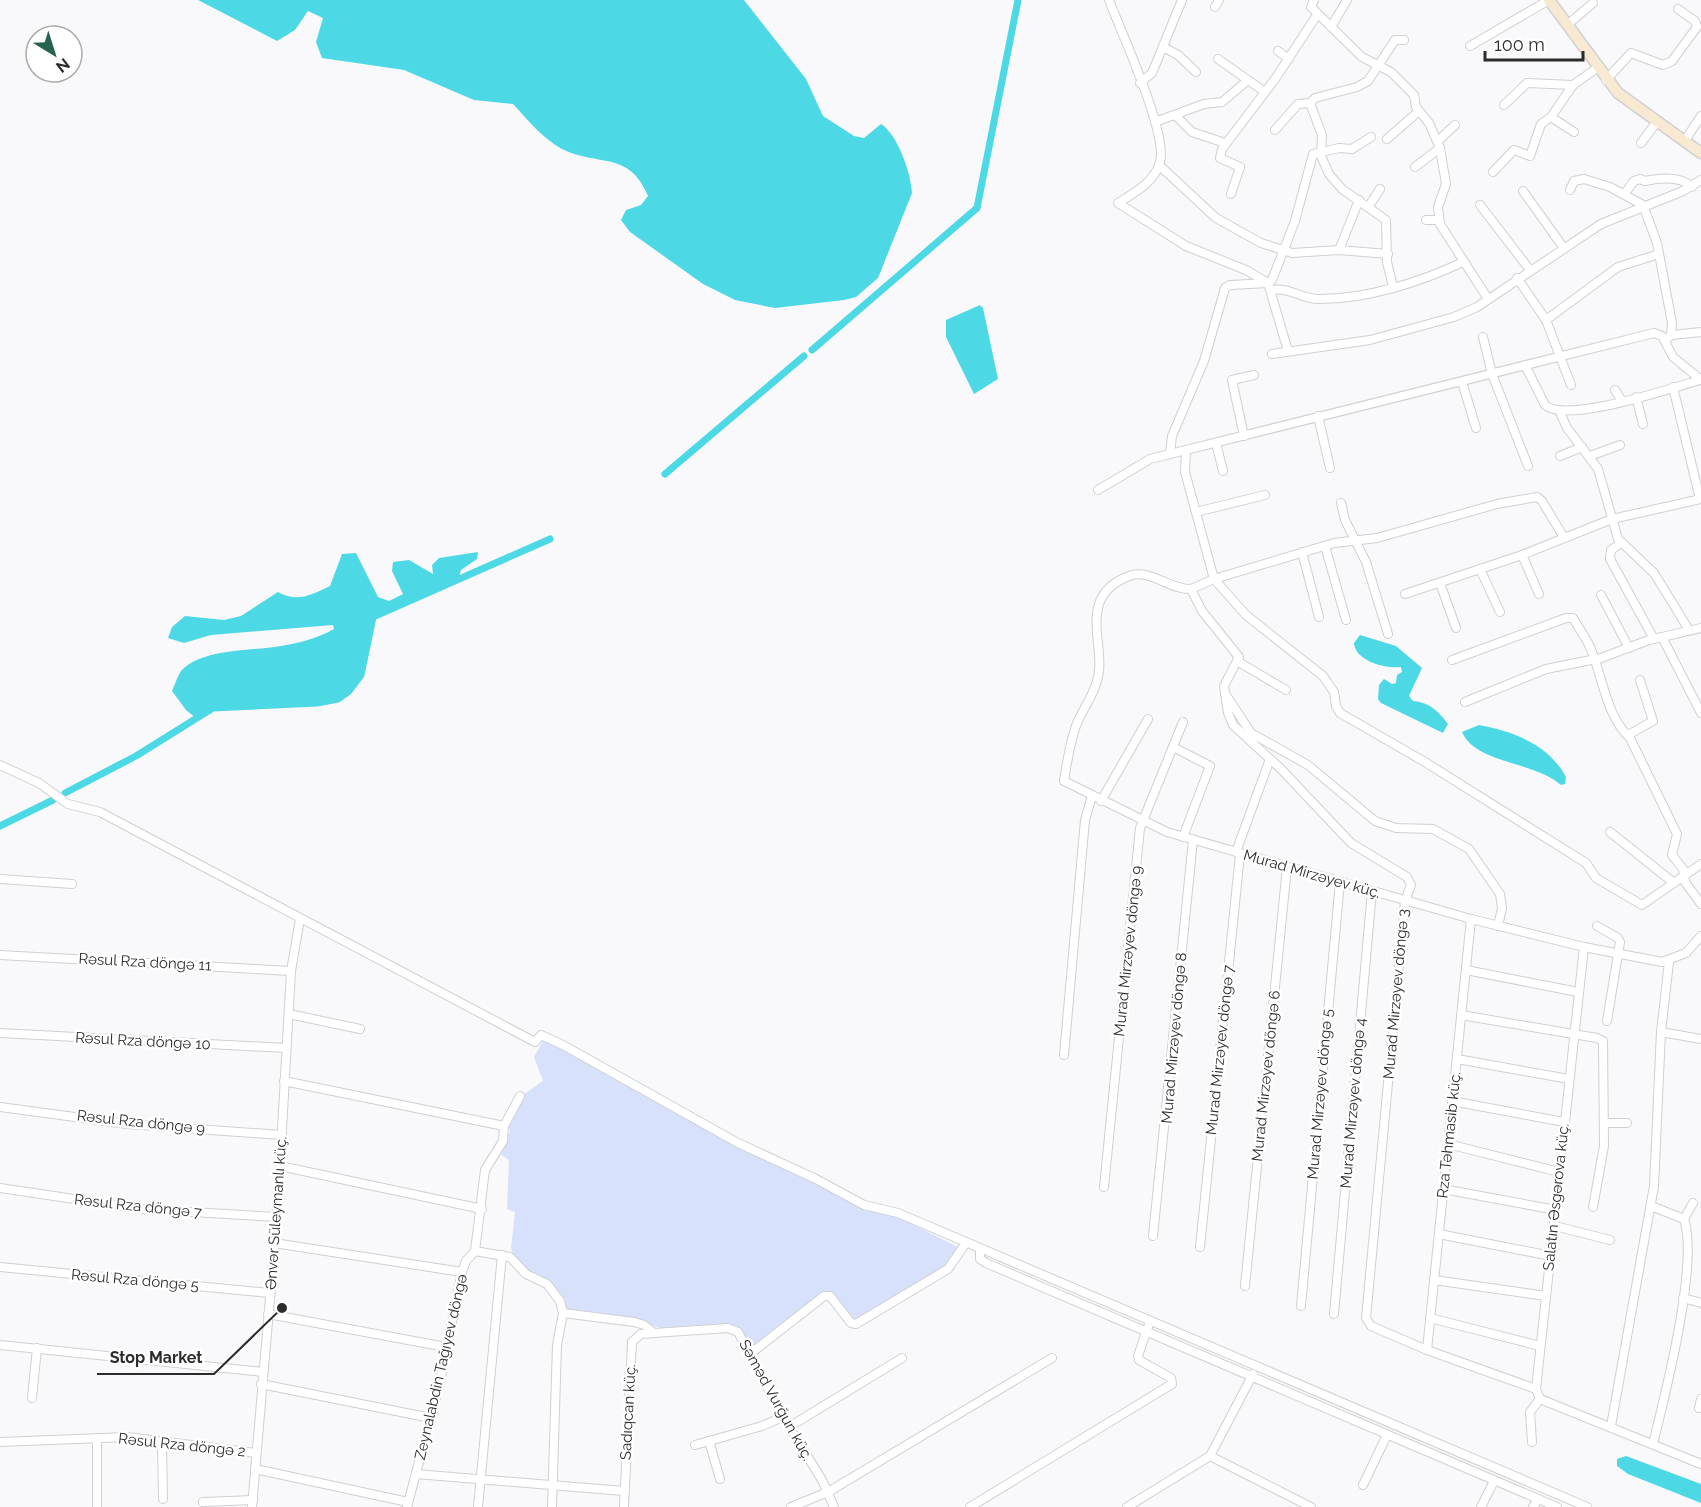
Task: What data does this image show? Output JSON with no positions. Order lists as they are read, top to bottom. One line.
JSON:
{"streets":{"street":["Murad Mirzəyev küç.","Murad Mirzəyev döngə 9","Rəsul Rza döngə 11","Murad Mirzəyev döngə 3","Murad Mirzəyev döngə 8","Rəsul Rza döngə 10","Murad Mirzəyev döngə 7","Murad Mirzəyev döngə 6","Murad Mirzəyev döngə 5","Murad Mirzəyev döngə 4","Rəsul Rza döngə 9","Rza Təhmasib küç.","Salatın Əsgərova küç.","Rəsul Rza döngə 7","Ənvər Süleymanlı küç.","Rəsul Rza döngə 5","Zeynalabdin Tağıyev döngə","Səməd Vurğun küç.","Sadıqcan küç.","Rəsul Rza döngə 2"]},"crossings":[["Murad Mirzəyev küç.","Murad Mirzəyev döngə 9"],["Murad Mirzəyev küç.","Murad Mirzəyev döngə 3"],["Murad Mirzəyev küç.","Murad Mirzəyev döngə 8"],["Murad Mirzəyev küç.","Murad Mirzəyev döngə 7"],["Murad Mirzəyev küç.","Murad Mirzəyev döngə 6"],["Murad Mirzəyev küç.","Murad Mirzəyev döngə 5"],["Murad Mirzəyev küç.","Murad Mirzəyev döngə 4"],["Murad Mirzəyev küç.","Rza Təhmasib küç."],["Murad Mirzəyev küç.","Salatın Əsgərova küç."],["Rəsul Rza döngə 11","Ənvər Süleymanlı küç."],["Murad Mirzəyev döngə 3","Murad Mirzəyev döngə 7"],["Murad Mirzəyev döngə 3","Rza Təhmasib küç."],["Murad Mirzəyev döngə 3","Salatın Əsgərova küç."],["Rəsul Rza döngə 10","Ənvər Süleymanlı küç."],["Rəsul Rza döngə 9","Ənvər Süleymanlı küç."],["Rəsul Rza döngə 7","Ənvər Süleymanlı küç."],["Ənvər Süleymanlı küç.","Rəsul Rza döngə 5"],["Ənvər Süleymanlı küç.","Rəsul Rza döngə 2"],["Səməd Vurğun küç.","Sadıqcan küç."]],"places":["Stop Market"],"scale_bar":"100 m","north":"bottom right"}
